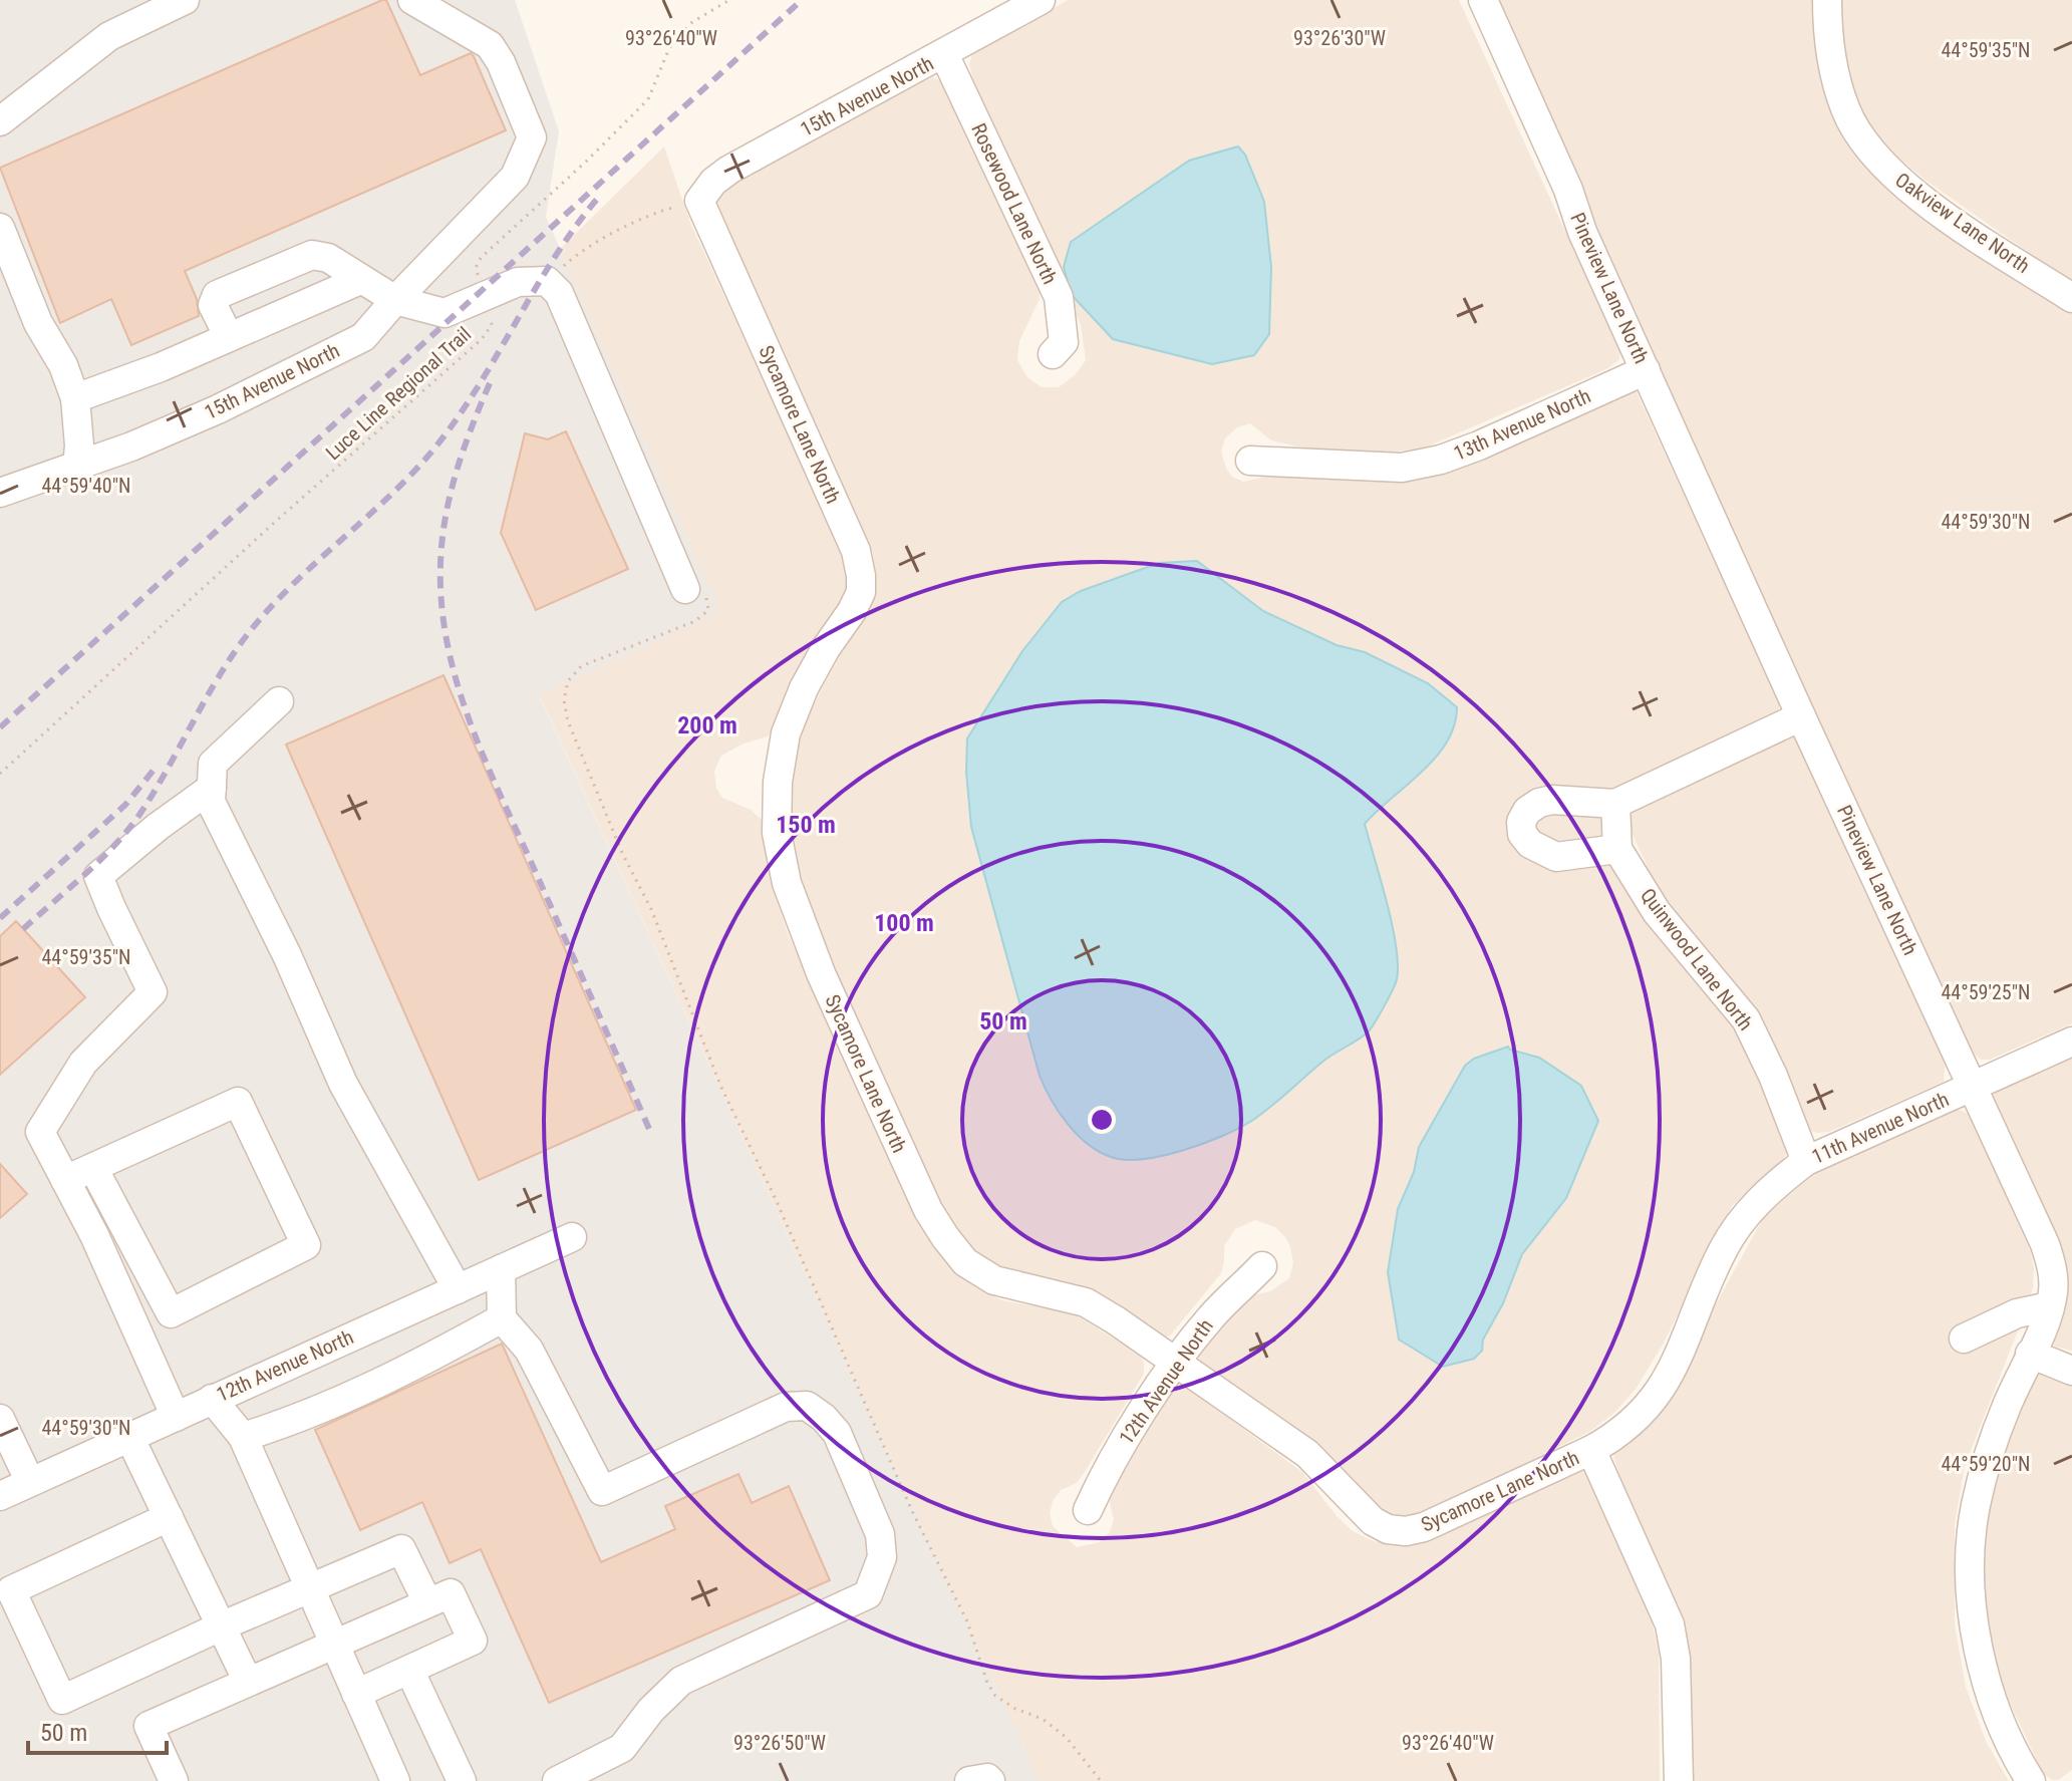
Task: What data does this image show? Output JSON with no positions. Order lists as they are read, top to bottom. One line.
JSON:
{"streets":{"street":["15th Avenue North","Rosewood Lane North","Oakview Lane North","Pineview Lane North","Sycamore Lane North","13th Avenue North","Quinwood Lane North","11th Avenue North","12th Avenue North"],"path":["Luce Line Regional Trail"]},"crossings":[["15th Avenue North","Rosewood Lane North"],["15th Avenue North","Sycamore Lane North"],["Pineview Lane North","13th Avenue North"],["Pineview Lane North","11th Avenue North"],["Sycamore Lane North","11th Avenue North"],["Sycamore Lane North","12th Avenue North"],["Quinwood Lane North","11th Avenue North"]],"scale_bar":"50 m","coordinates":["93°26'40\"W","93°26'30\"W","44°59'35\"N","44°59'40\"N","44°59'30\"N","44°59'25\"N","44°59'20\"N","93°26'50\"W"],"rings":["200 m","150 m","100 m","50 m"]}
